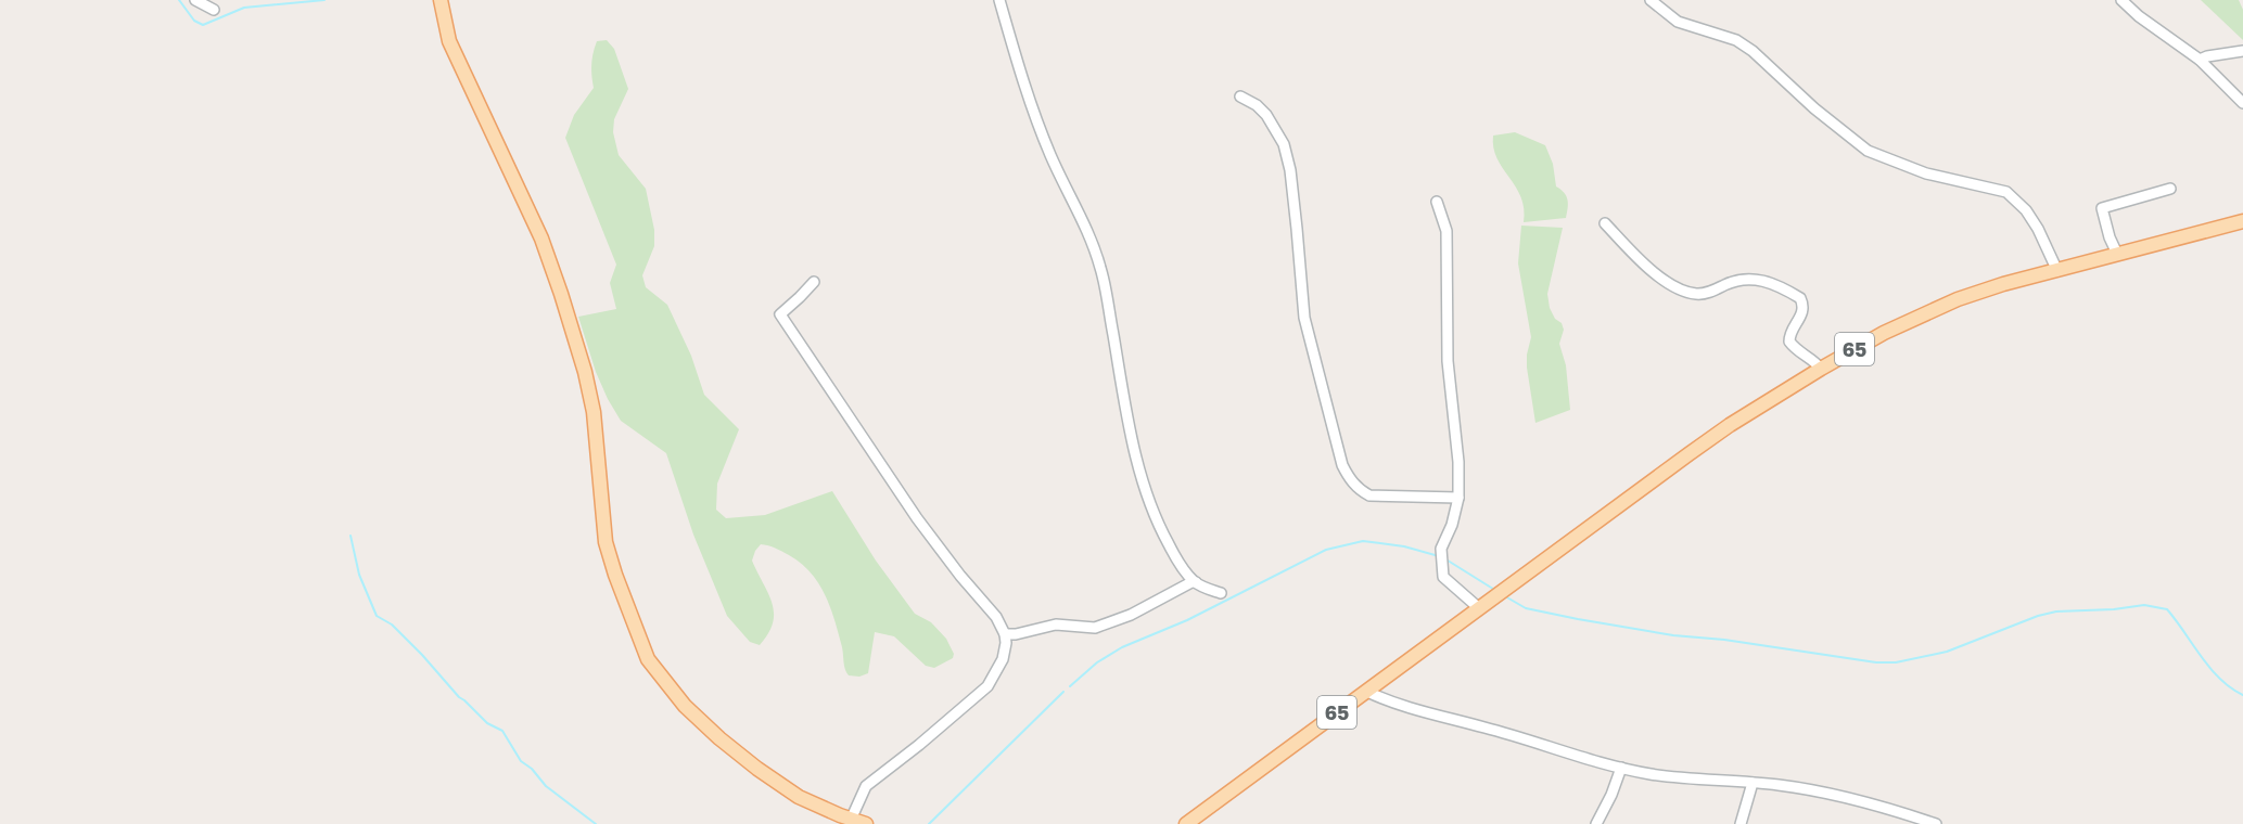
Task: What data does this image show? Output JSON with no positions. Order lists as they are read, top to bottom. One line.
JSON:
{"streets":{"main road":["65"]}}
